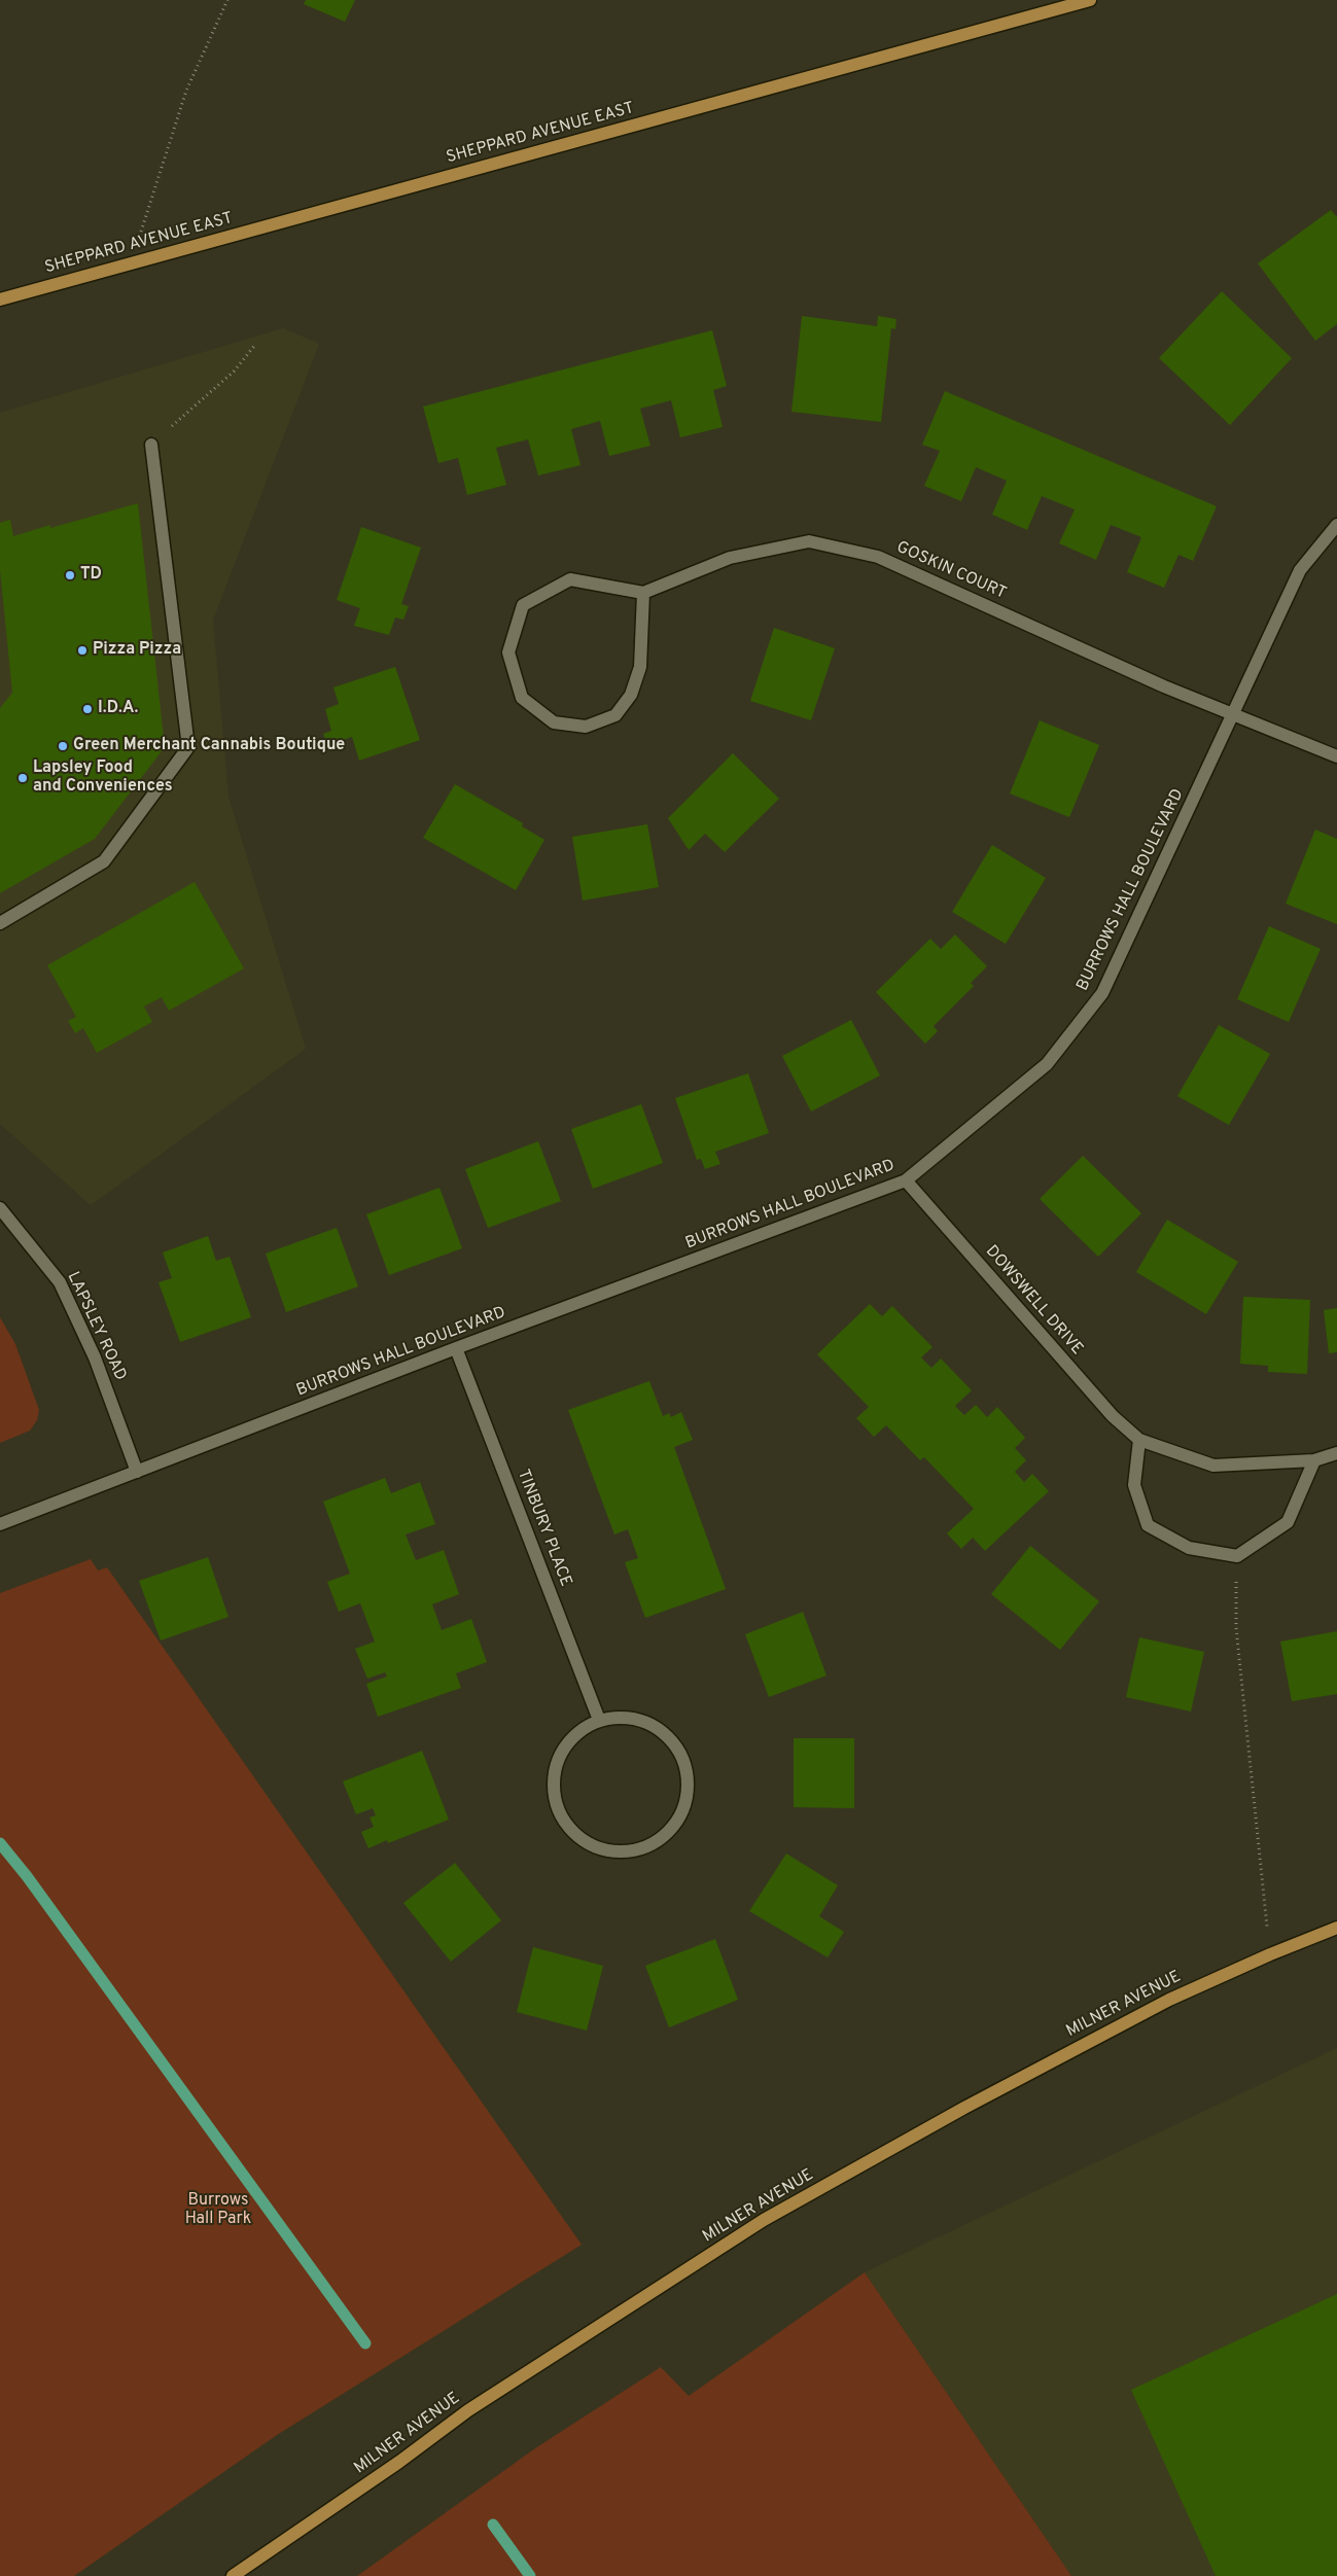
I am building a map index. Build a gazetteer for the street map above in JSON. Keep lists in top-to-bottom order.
{
  "streets": {
    "main road": ["SHEPPARD AVENUE EAST", "MILNER AVENUE"],
    "street": [
      "GOSKIN COURT",
      "BURROWS HALL BOULEVARD",
      "DOWSWELL DRIVE",
      "LAPSLEY ROAD",
      "TINBURY PLACE"
    ]
  },
  "crossings": [
    ["GOSKIN COURT", "BURROWS HALL BOULEVARD"],
    ["BURROWS HALL BOULEVARD", "DOWSWELL DRIVE"],
    ["BURROWS HALL BOULEVARD", "LAPSLEY ROAD"],
    ["BURROWS HALL BOULEVARD", "TINBURY PLACE"]
  ],
  "parks": ["Burrows Hall Park"],
  "places": [
    "TD",
    "Pizza Pizza",
    "I.D.A.",
    "Green Merchant Cannabis Boutique",
    "Lapsley Food and Conveniences"
  ]
}
